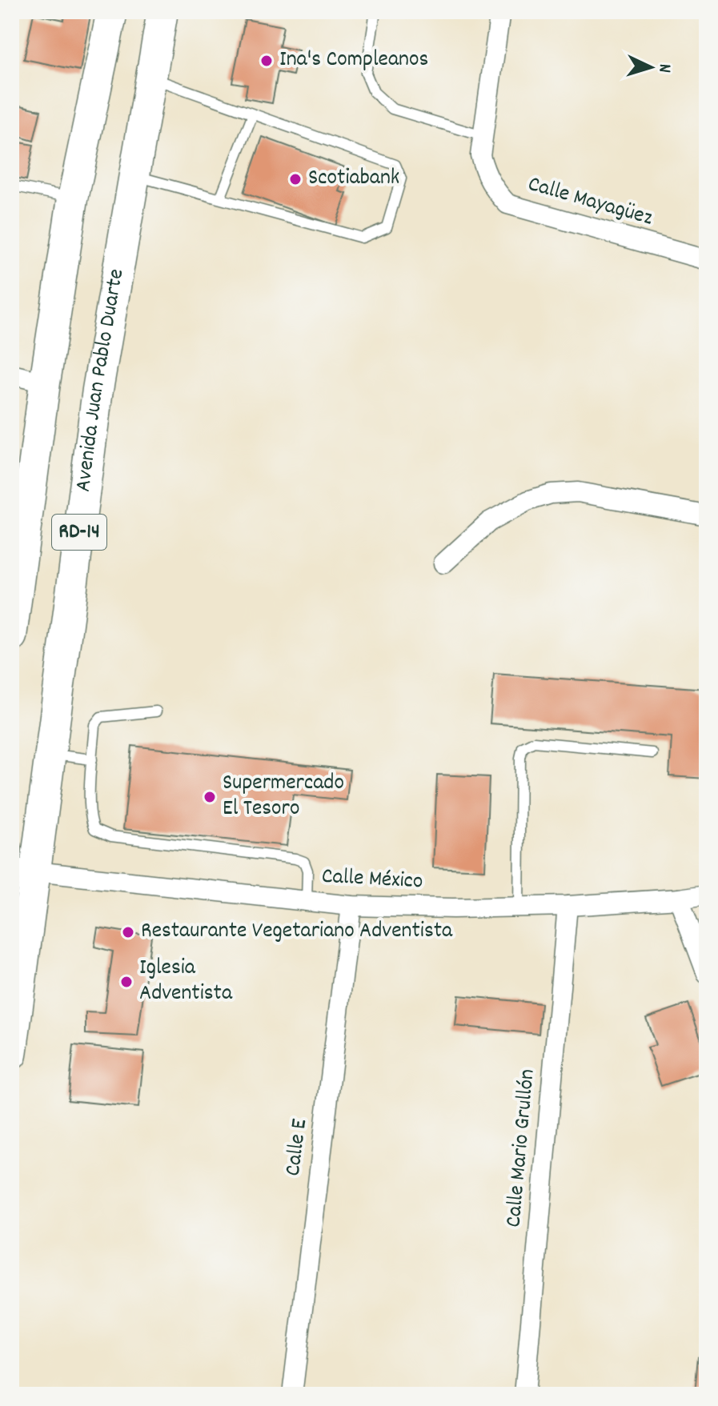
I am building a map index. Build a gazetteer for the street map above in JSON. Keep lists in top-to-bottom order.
{
  "streets": {
    "main road": ["Avenida Juan Pablo Duarte", "RD-14"],
    "street": [
      "Calle Mayagüez",
      "Calle México",
      "Calle E",
      "Calle Mario Grullón"
    ]
  },
  "crossings": [
    ["Avenida Juan Pablo Duarte", "Calle México"],
    ["Calle México", "Calle E"],
    ["Calle México", "Calle Mario Grullón"]
  ],
  "places": [
    "Ina's Compleanos",
    "Scotiabank",
    "Supermercado El Tesoro",
    "Restaurante Vegetariano Adventista",
    "Iglesia Adventista"
  ],
  "north": "right"
}
